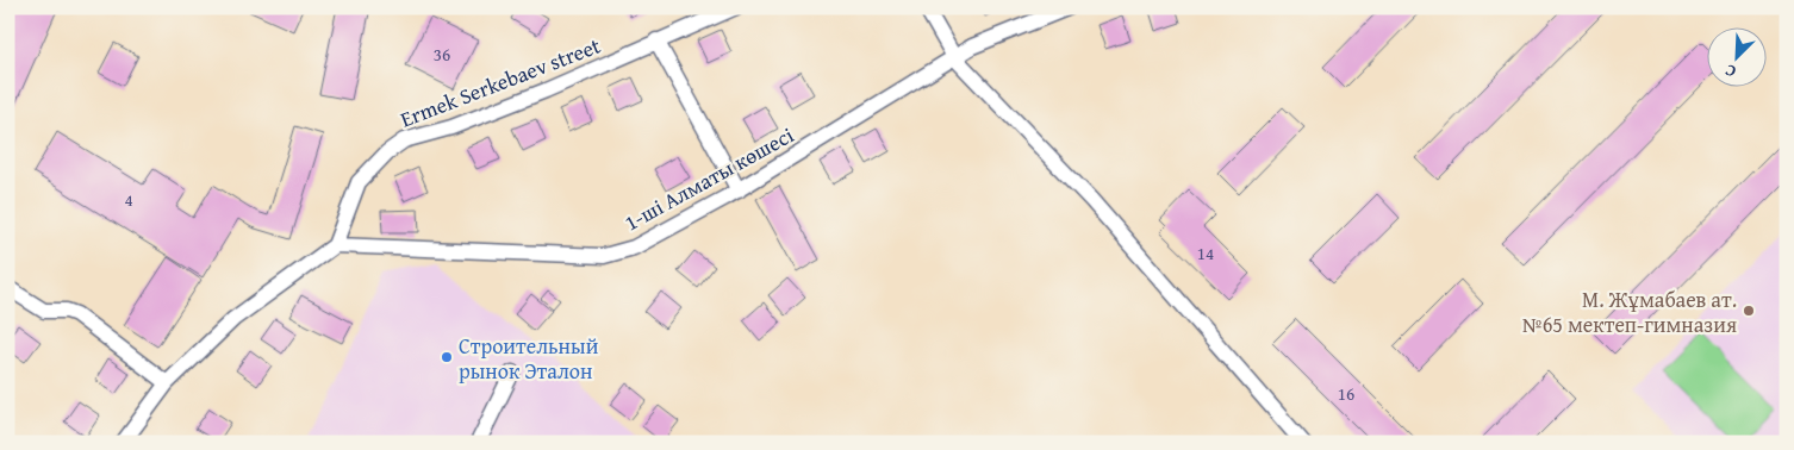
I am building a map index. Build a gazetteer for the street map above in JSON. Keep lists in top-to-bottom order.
{
  "streets": {
    "street": ["Ermek Serkebaev street", "1-ші Алматы көшесі"]
  },
  "crossings": [
    ["Ermek Serkebaev street", "1-ші Алматы көшесі"]
  ],
  "places": ["М. Жұмабаев ат. №65 мектеп-гимназия", "Строительный рынок Эталон"],
  "house_numbers": [
    "36",
    "4",
    "14",
    "16"
  ],
  "north": "bottom left"
}
